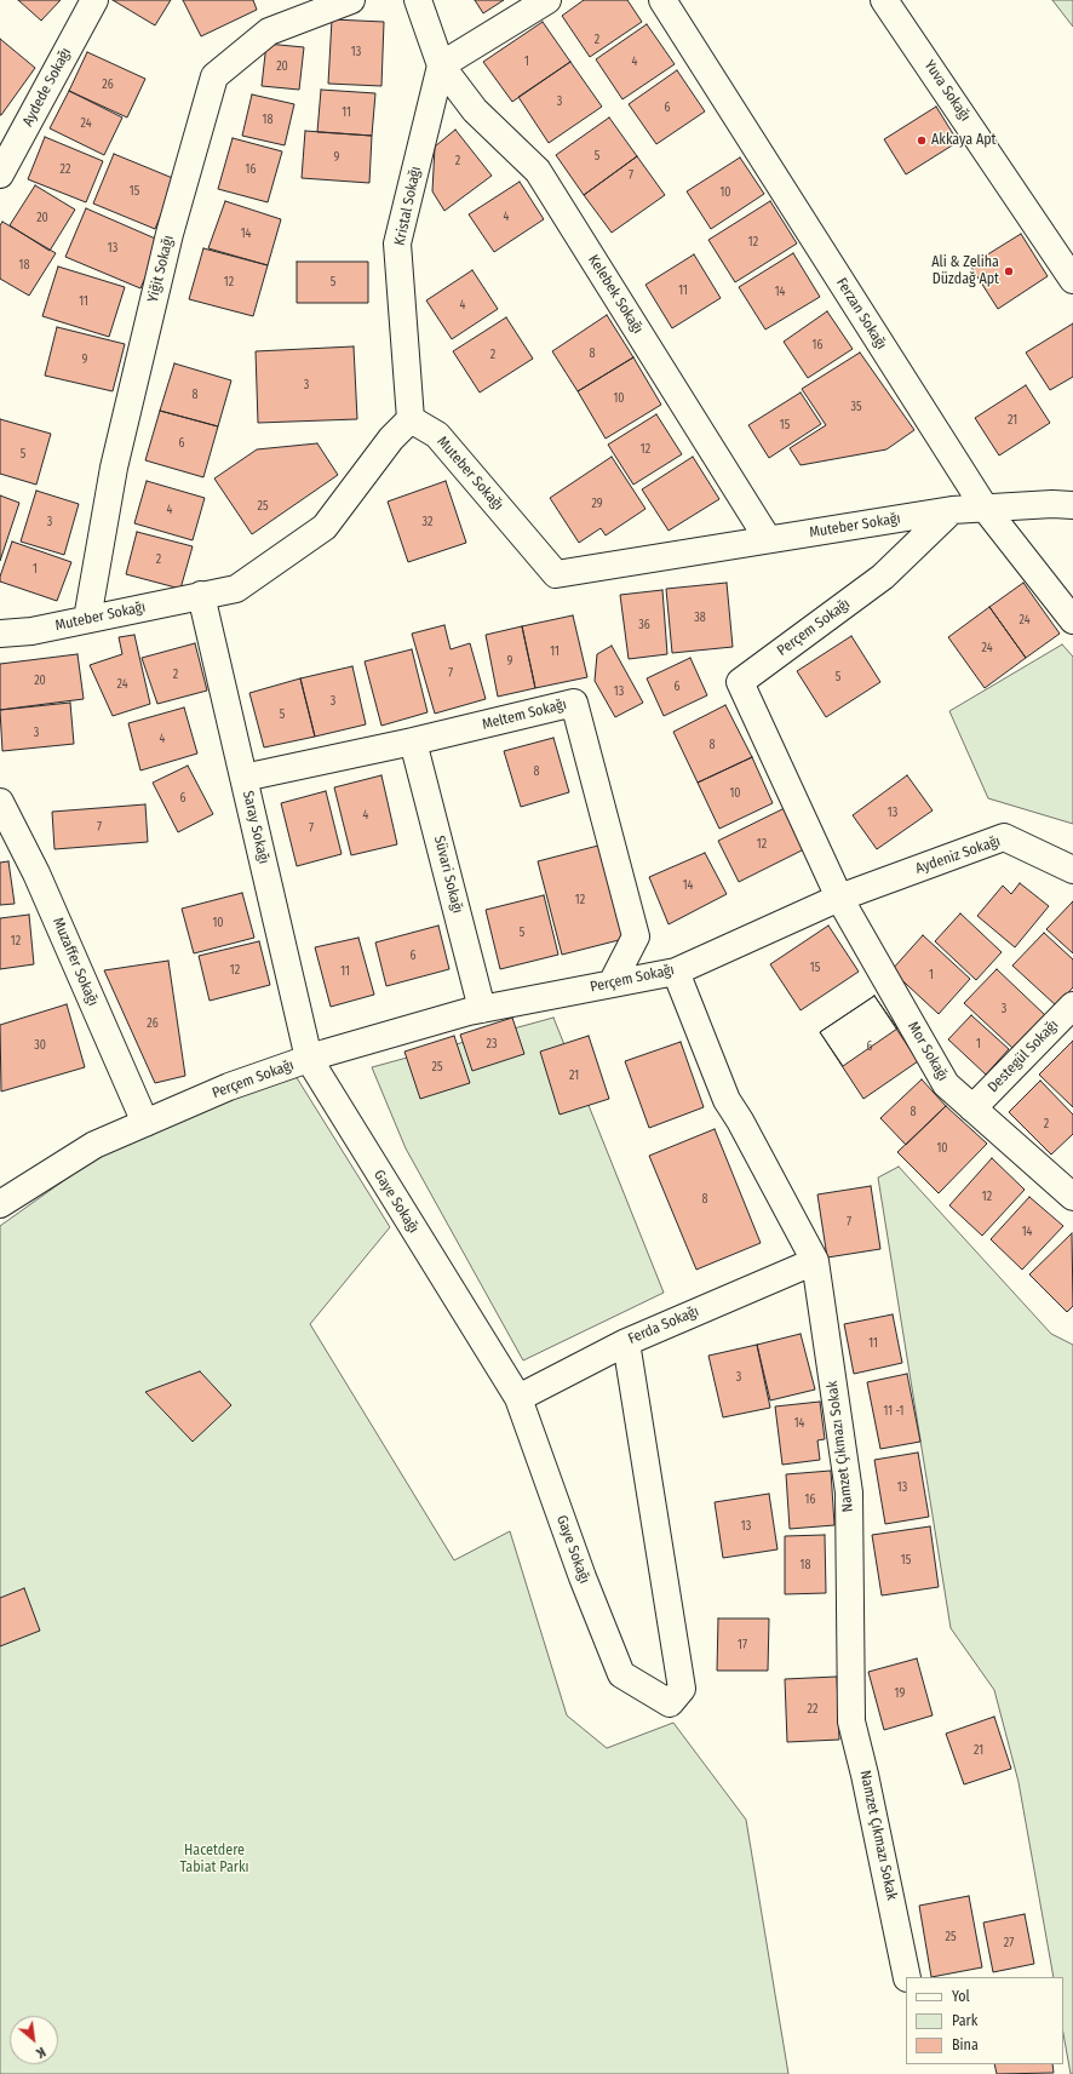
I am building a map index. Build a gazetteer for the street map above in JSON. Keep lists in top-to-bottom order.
{
  "streets": {
    "street": [
      "Aydede Sokağı",
      "Yuva Sokağı",
      "Kristal Sokağı",
      "Yiğit Sokağı",
      "Kelebek Sokağı",
      "Ferzan Sokağı",
      "Muteber Sokağı",
      "Perçem Sokağı",
      "Meltem Sokağı",
      "Saray Sokağı",
      "Aydeniz Sokağı",
      "Süvari Sokağı",
      "Muzaffer Sokağı",
      "Mor Sokağı",
      "Destegül Sokağı",
      "Gaye Sokağı",
      "Ferda Sokağı",
      "Namzet Çıkmazı Sokak"
    ]
  },
  "crossings": [
    ["Kristal Sokağı", "Kelebek Sokağı"],
    ["Kristal Sokağı", "Muteber Sokağı"],
    ["Yiğit Sokağı", "Muteber Sokağı"],
    ["Kelebek Sokağı", "Muteber Sokağı"],
    ["Ferzan Sokağı", "Muteber Sokağı"],
    ["Muteber Sokağı", "Perçem Sokağı"],
    ["Muteber Sokağı", "Saray Sokağı"],
    ["Perçem Sokağı", "Meltem Sokağı"],
    ["Perçem Sokağı", "Saray Sokağı"],
    ["Perçem Sokağı", "Aydeniz Sokağı"],
    ["Perçem Sokağı", "Süvari Sokağı"],
    ["Perçem Sokağı", "Muzaffer Sokağı"],
    ["Perçem Sokağı", "Mor Sokağı"],
    ["Perçem Sokağı", "Gaye Sokağı"],
    ["Perçem Sokağı", "Namzet Çıkmazı Sokak"],
    ["Meltem Sokağı", "Saray Sokağı"],
    ["Meltem Sokağı", "Süvari Sokağı"],
    ["Saray Sokağı", "Gaye Sokağı"],
    ["Aydeniz Sokağı", "Mor Sokağı"],
    ["Mor Sokağı", "Destegül Sokağı"],
    ["Gaye Sokağı", "Ferda Sokağı"],
    ["Ferda Sokağı", "Namzet Çıkmazı Sokak"]
  ],
  "parks": ["Hacetdere Tabiat Parkı"],
  "places": ["Akkaya Apt", "Ali & Zeliha Düzdağ Apt"],
  "house_numbers": [
    "2",
    "13",
    "1",
    "4",
    "20",
    "26",
    "3",
    "6",
    "11",
    "18",
    "24",
    "5",
    "9",
    "2",
    "22",
    "16",
    "7",
    "15",
    "10",
    "4",
    "20",
    "14",
    "12",
    "13",
    "18",
    "12",
    "5",
    "11",
    "14",
    "11",
    "4",
    "16",
    "8",
    "2",
    "9",
    "3",
    "8",
    "10",
    "35",
    "21",
    "15",
    "6",
    "12",
    "5",
    "29",
    "25",
    "4",
    "3",
    "32",
    "2",
    "1",
    "38",
    "24",
    "36",
    "24",
    "11",
    "9",
    "7",
    "2",
    "5",
    "20",
    "24",
    "6",
    "13",
    "3",
    "5",
    "3",
    "4",
    "8",
    "8",
    "10",
    "6",
    "13",
    "4",
    "7",
    "7",
    "12",
    "14",
    "12",
    "10",
    "5",
    "12",
    "6",
    "15",
    "12",
    "11",
    "1",
    "3",
    "26",
    "23",
    "1",
    "30",
    "6",
    "25",
    "21",
    "8",
    "2",
    "10",
    "12",
    "8",
    "7",
    "14",
    "11",
    "3",
    "11 -1",
    "14",
    "13",
    "16",
    "13",
    "15",
    "18",
    "17",
    "19",
    "22",
    "21",
    "25",
    "27"
  ],
  "legend": ["Yol", "Park", "Bina"],
  "north": "bottom right"
}
